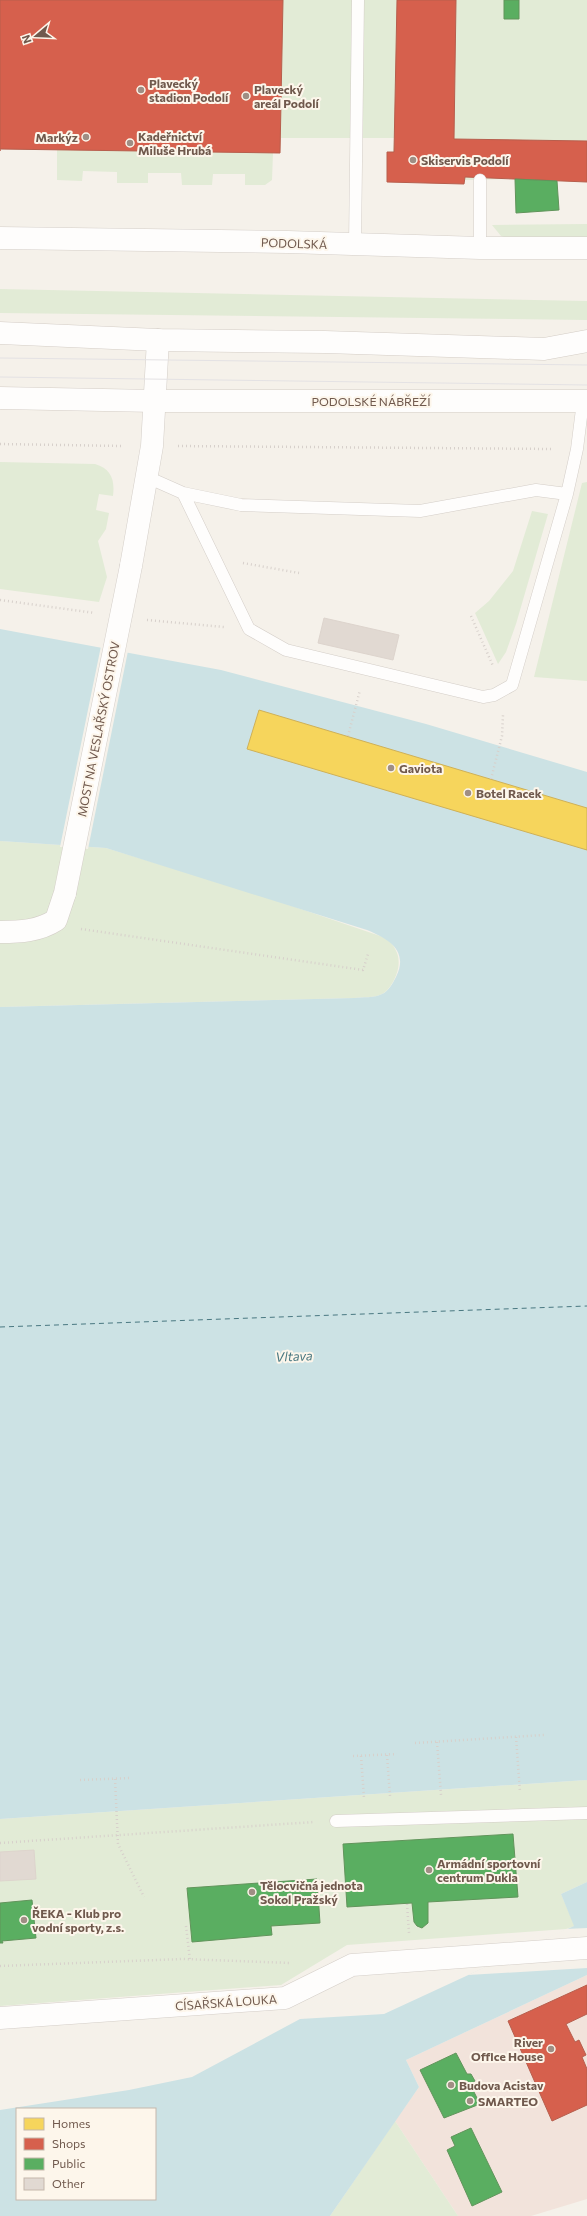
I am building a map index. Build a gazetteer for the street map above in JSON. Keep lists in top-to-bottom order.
{
  "streets": {
    "street": [
      "PODOLSKÁ",
      "PODOLSKÉ NÁBŘEŽÍ",
      "MOST NA VESLAŘSKÝ OSTROV",
      "CÍSAŘSKÁ LOUKA"
    ]
  },
  "crossings": [
    ["PODOLSKÉ NÁBŘEŽÍ", "MOST NA VESLAŘSKÝ OSTROV"]
  ],
  "water": ["Vltava"],
  "places": [
    "Plavecký stadion Podolí",
    "Plavecký areál Podolí",
    "Markýz",
    "Kadeřnictví Miluše Hrubá",
    "Skiservis Podolí",
    "Gaviota",
    "Botel Racek",
    "Armádní sportovní centrum Dukla",
    "Tělocvičná jednota Sokol Pražský",
    "ŘEKA - Klub pro vodní sporty, z.s.",
    "River Office House",
    "Budova Acistav",
    "SMARTEO"
  ],
  "legend": [
    "Homes",
    "Shops",
    "Public",
    "Other"
  ],
  "north": "left"
}
